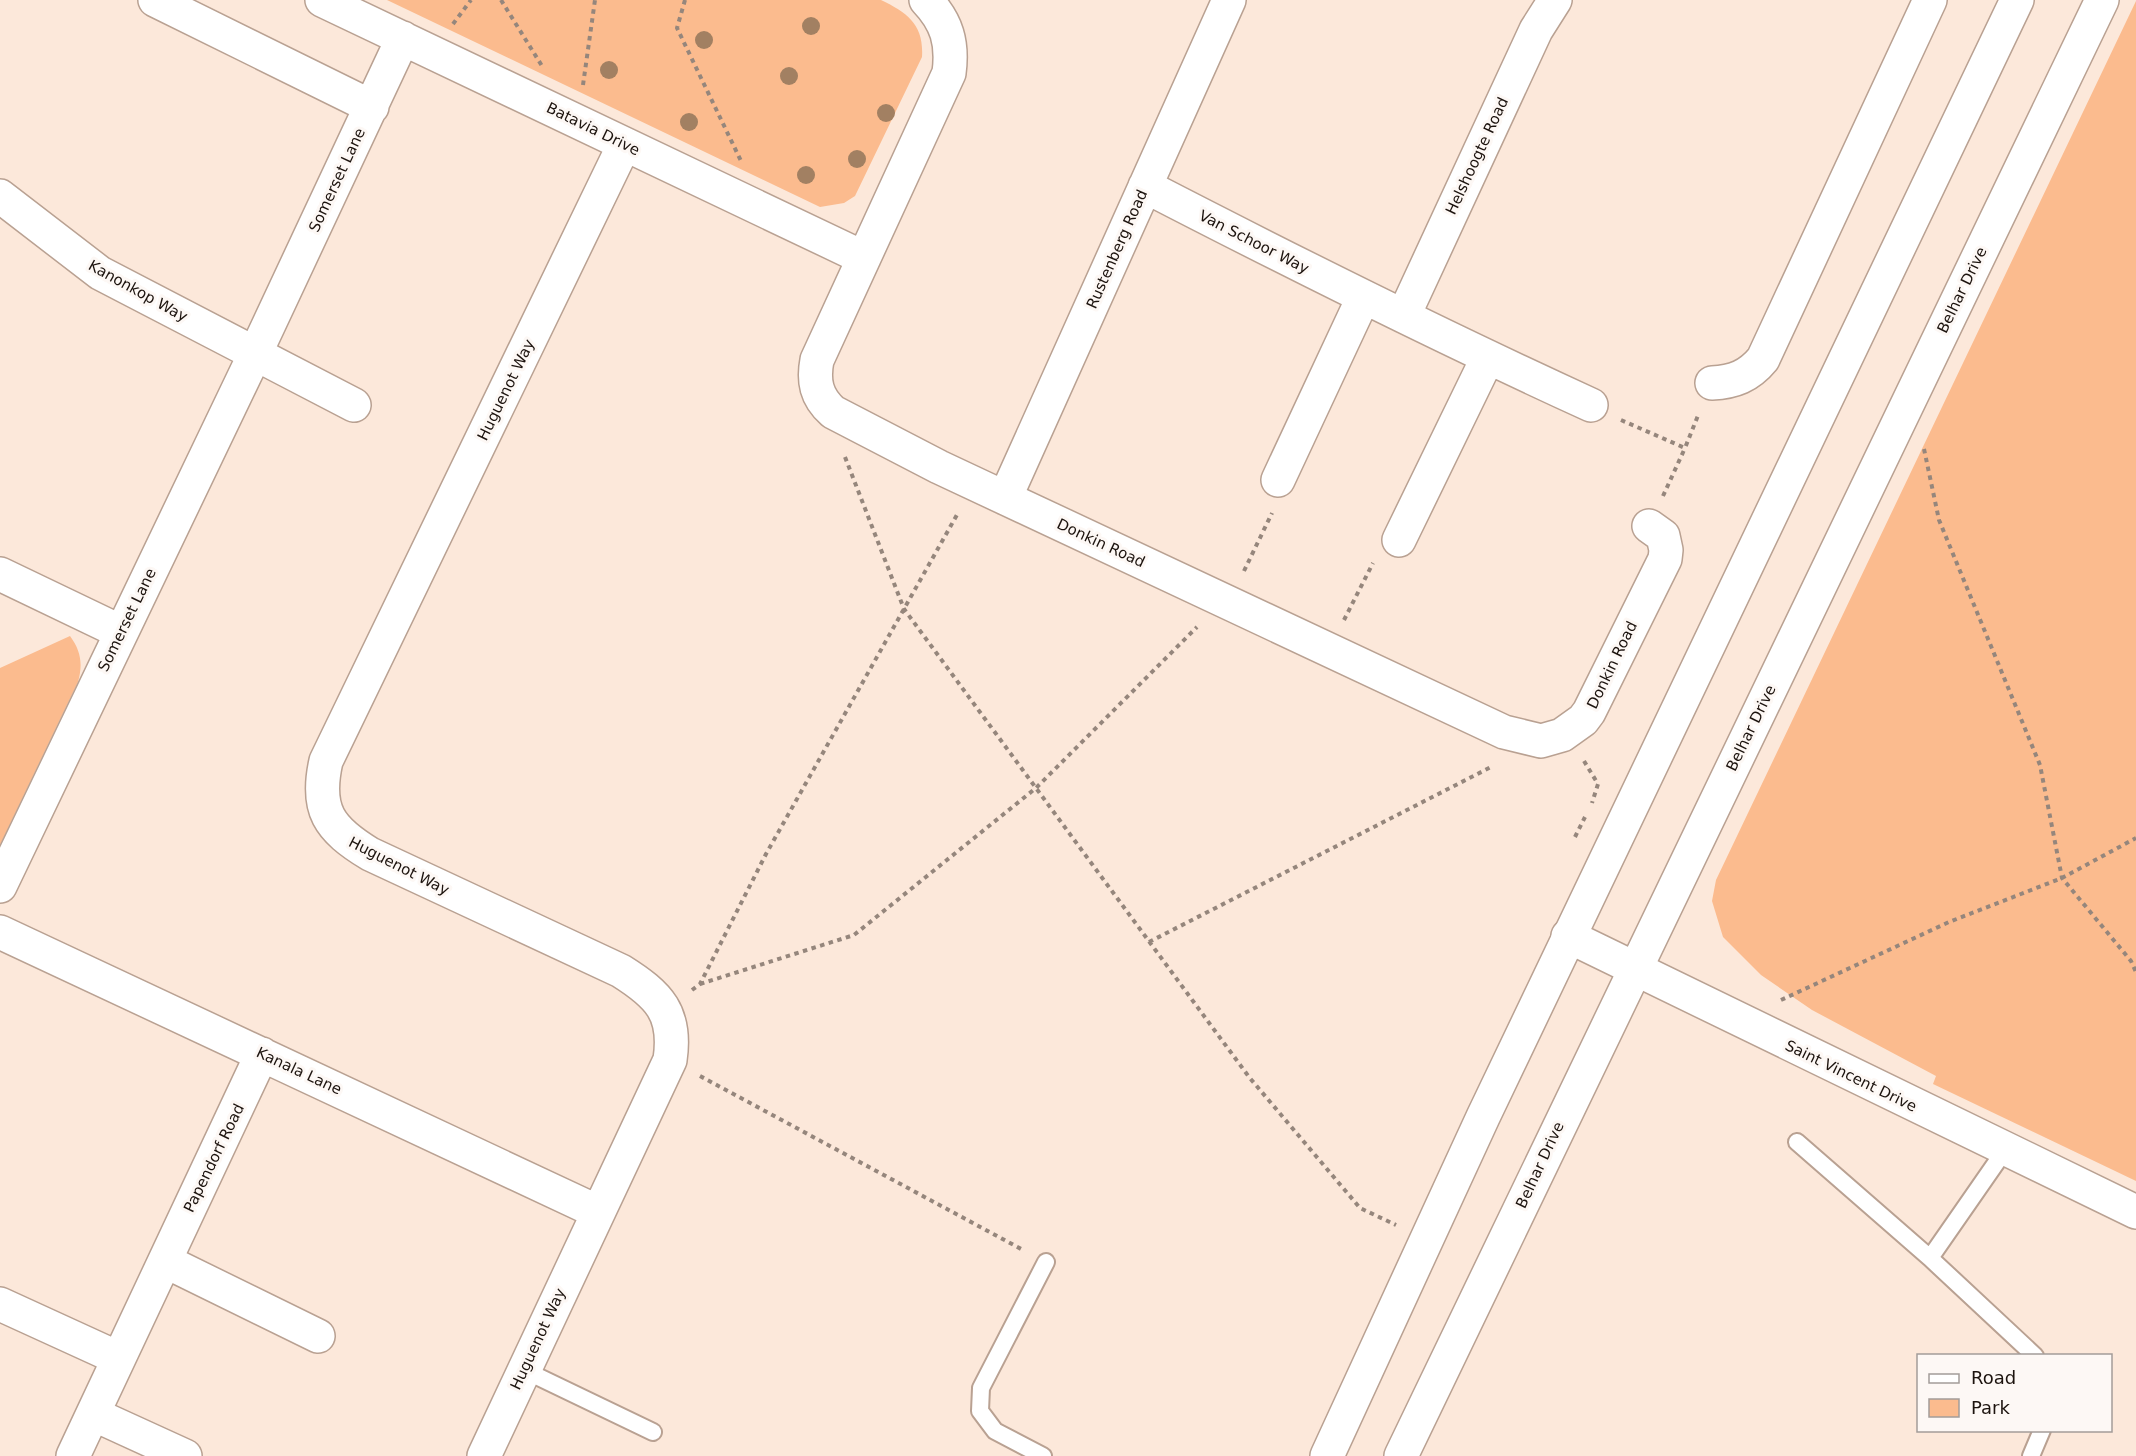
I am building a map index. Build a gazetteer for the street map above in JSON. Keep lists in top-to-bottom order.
{
  "streets": {
    "street": [
      "Batavia Drive",
      "Helshoogte Road",
      "Somerset Lane",
      "Van Schoor Way",
      "Rustenberg Road",
      "Belhar Drive",
      "Kanonkop Way",
      "Huguenot Way",
      "Donkin Road",
      "Kanala Lane",
      "Saint Vincent Drive",
      "Papendorf Road"
    ]
  },
  "crossings": [
    ["Batavia Drive", "Somerset Lane"],
    ["Batavia Drive", "Huguenot Way"],
    ["Helshoogte Road", "Van Schoor Way"],
    ["Somerset Lane", "Kanonkop Way"],
    ["Van Schoor Way", "Rustenberg Road"],
    ["Rustenberg Road", "Donkin Road"],
    ["Belhar Drive", "Saint Vincent Drive"],
    ["Huguenot Way", "Kanala Lane"],
    ["Kanala Lane", "Papendorf Road"]
  ],
  "legend": ["Road", "Park"]
}
